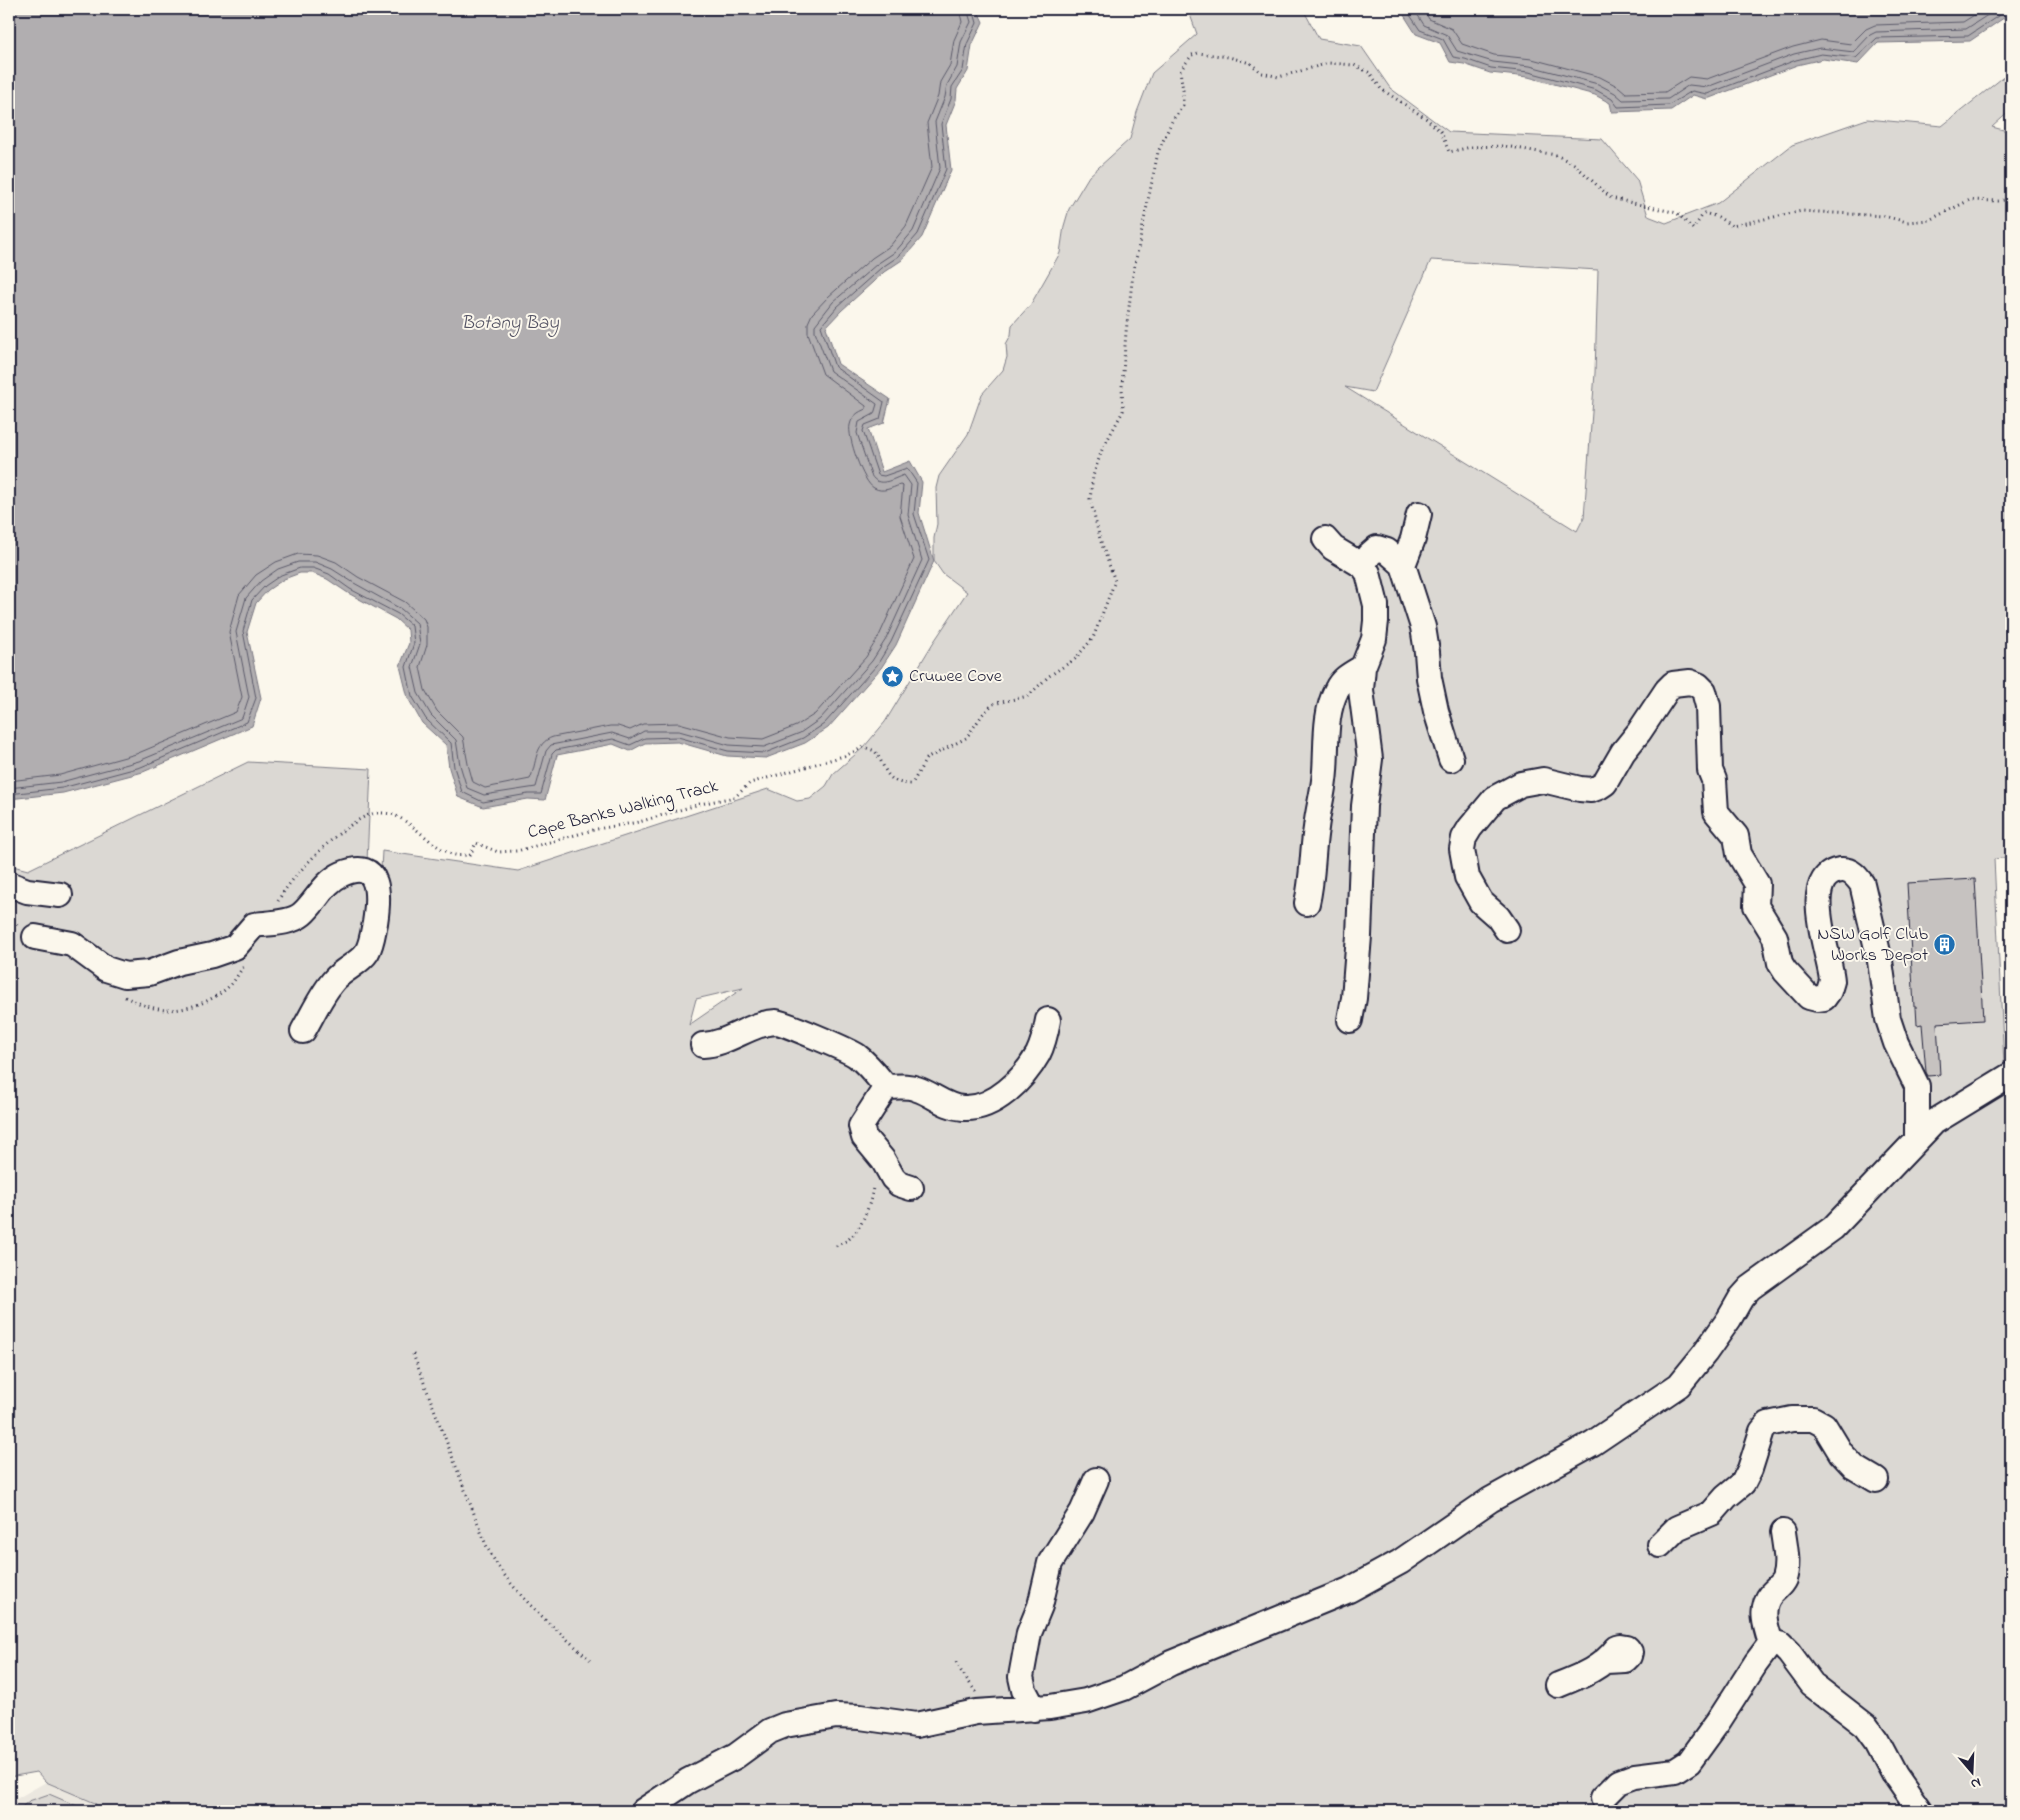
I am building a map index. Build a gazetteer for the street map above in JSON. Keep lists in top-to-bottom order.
{
  "streets": {
    "path": ["Cape Banks Walking Track"]
  },
  "water": ["Botany Bay"],
  "places": {
    "place": ["Cruwee Cove"],
    "building": ["NSW Golf Club Works Depot"]
  },
  "north": "bottom"
}
